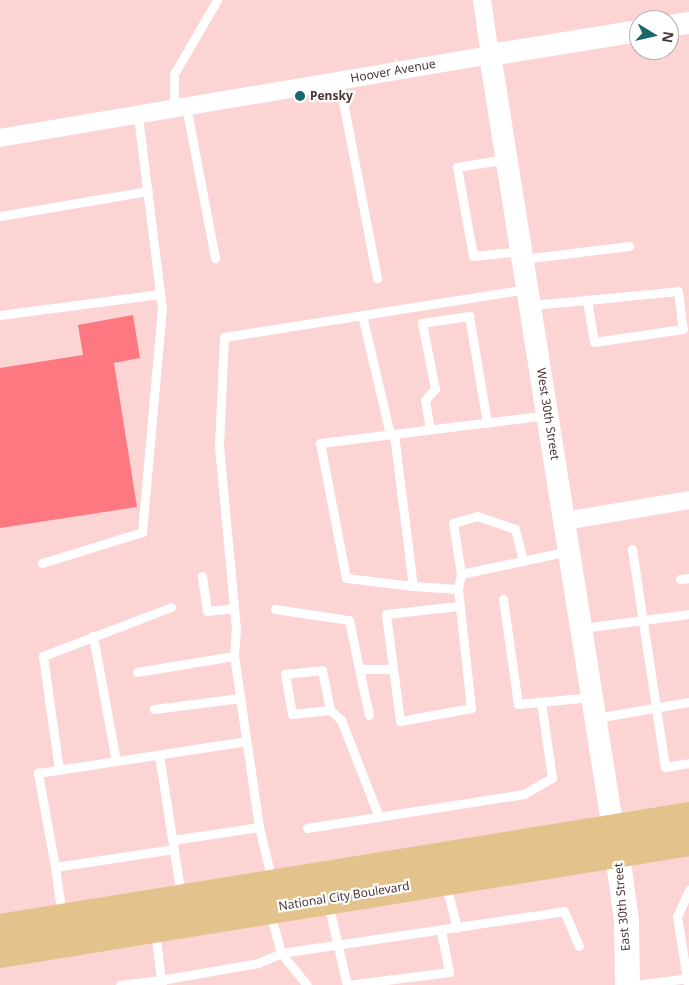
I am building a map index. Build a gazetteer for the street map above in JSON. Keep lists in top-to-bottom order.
{
  "streets": {
    "main road": ["National City Boulevard", "East 30th Street"],
    "street": ["Hoover Avenue", "West 30th Street"]
  },
  "crossings": [
    ["Hoover Avenue", "West 30th Street"],
    ["West 30th Street", "National City Boulevard"],
    ["West 30th Street", "East 30th Street"],
    ["National City Boulevard", "East 30th Street"]
  ],
  "places": ["Pensky"],
  "north": "right"
}
